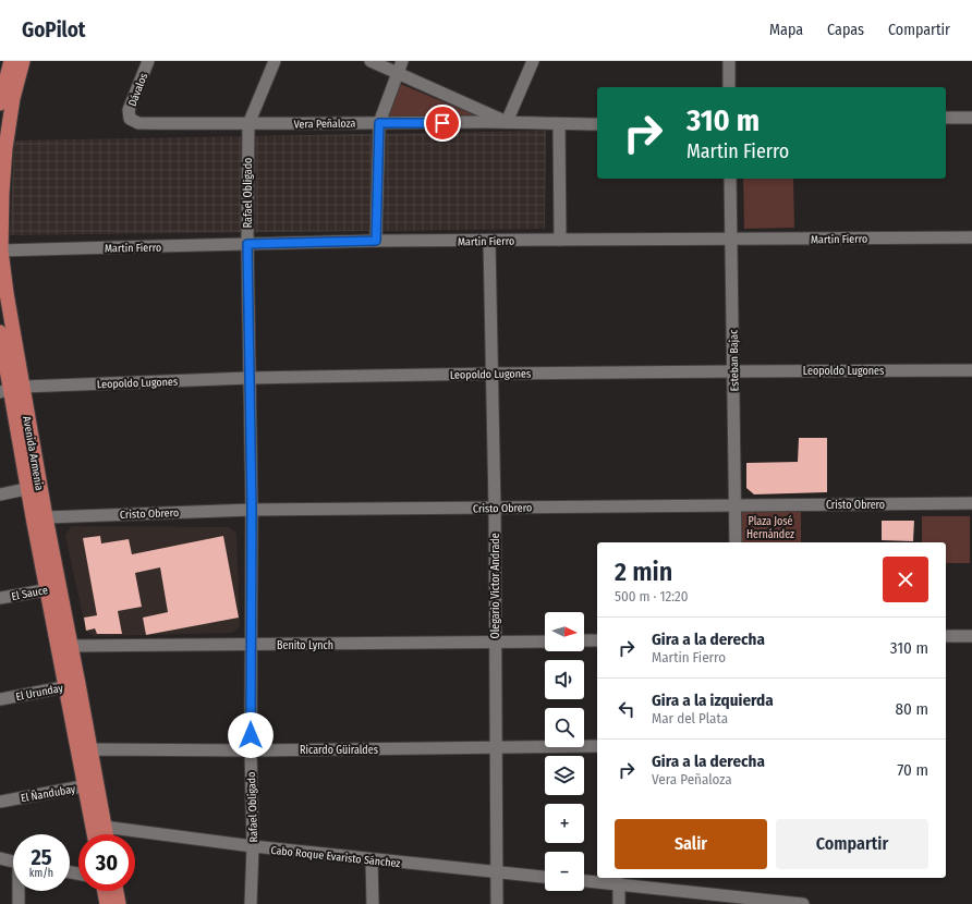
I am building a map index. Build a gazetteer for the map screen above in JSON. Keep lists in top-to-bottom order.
{
  "streets": {
    "main road": ["Avenida Armenia"],
    "street": [
      "Dávalos",
      "Vera Peñaloza",
      "Rafael Obligado",
      "Martin Fierro",
      "Esteban Bajac",
      "Leopoldo Lugones",
      "Cristo Obrero",
      "Olegario Victor Andrade",
      "El Sauce",
      "Benito Lynch",
      "El Urunday",
      "Ricardo Güiraldes",
      "El Ñandubay",
      "Cabo Roque Evaristo Sánchez"
    ]
  },
  "crossings": [
    ["Dávalos", "Vera Peñaloza"],
    ["Vera Peñaloza", "Rafael Obligado"],
    ["Rafael Obligado", "Martin Fierro"],
    ["Rafael Obligado", "Leopoldo Lugones"],
    ["Rafael Obligado", "Cristo Obrero"],
    ["Rafael Obligado", "Benito Lynch"],
    ["Rafael Obligado", "Ricardo Güiraldes"],
    ["Rafael Obligado", "Cabo Roque Evaristo Sánchez"],
    ["Martin Fierro", "Esteban Bajac"],
    ["Martin Fierro", "Avenida Armenia"],
    ["Martin Fierro", "Olegario Victor Andrade"],
    ["Esteban Bajac", "Leopoldo Lugones"],
    ["Esteban Bajac", "Cristo Obrero"],
    ["Leopoldo Lugones", "Avenida Armenia"],
    ["Leopoldo Lugones", "Olegario Victor Andrade"],
    ["Avenida Armenia", "Cristo Obrero"],
    ["Avenida Armenia", "El Sauce"],
    ["Avenida Armenia", "Benito Lynch"],
    ["Avenida Armenia", "El Urunday"],
    ["Avenida Armenia", "Ricardo Güiraldes"],
    ["Avenida Armenia", "El Ñandubay"],
    ["Avenida Armenia", "Cabo Roque Evaristo Sánchez"],
    ["Cristo Obrero", "Olegario Victor Andrade"],
    ["Olegario Victor Andrade", "Benito Lynch"],
    ["Olegario Victor Andrade", "Ricardo Güiraldes"],
    ["Olegario Victor Andrade", "Cabo Roque Evaristo Sánchez"]
  ],
  "parks": ["Plaza José Hernández"],
  "north": "right",
  "page": {
    "header": "GoPilot",
    "nav": ["Mapa", "Capas", "Compartir"],
    "turn": ["310 m", "Martin Fierro"],
    "heading": ["2 min", "500 m · 12:20"],
    "map_buttons": ["+", "−"],
    "list": [
      {
        "name": "Gira a la derecha",
        "note": "Martin Fierro",
        "value": "310 m"
      },
      {
        "name": "Gira a la izquierda",
        "note": "Mar del Plata",
        "value": "80 m"
      },
      {
        "name": "Gira a la derecha",
        "note": "Vera Peñaloza",
        "value": "70 m"
      }
    ],
    "buttons": ["Salir", "Compartir"],
    "speed": "25 km/h",
    "limit": "30"
  }
}
